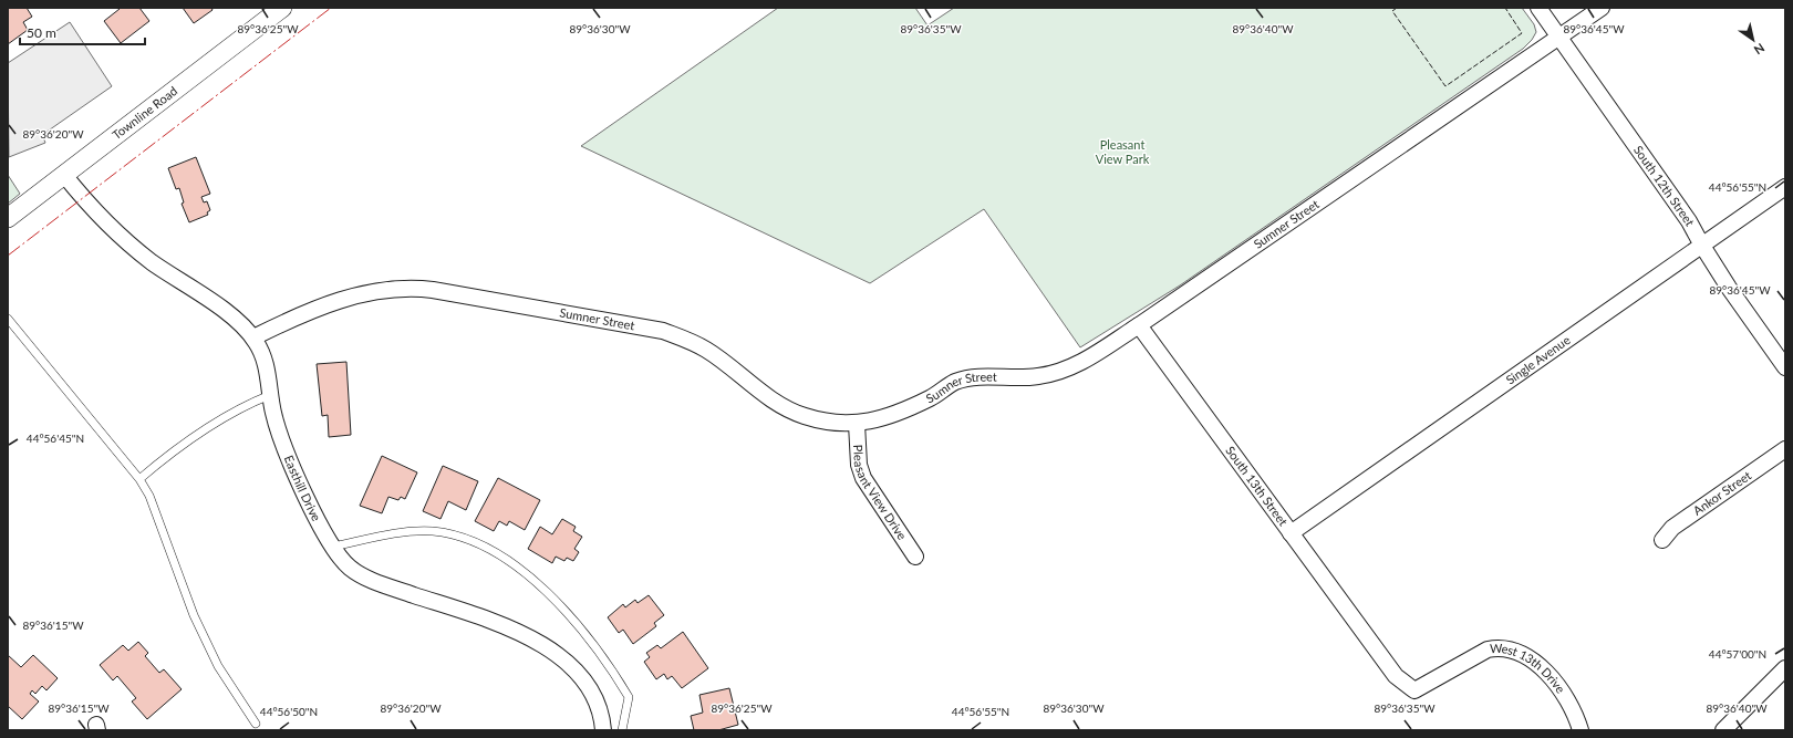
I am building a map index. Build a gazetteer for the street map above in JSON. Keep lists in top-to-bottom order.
{
  "streets": {
    "street": [
      "Townline Road",
      "South 12th Street",
      "Sumner Street",
      "Single Avenue",
      "South 13th Street",
      "Easthill Drive",
      "Pleasant View Drive",
      "Ankor Street",
      "West 13th Drive"
    ]
  },
  "crossings": [
    ["Townline Road", "Easthill Drive"],
    ["South 12th Street", "Sumner Street"],
    ["South 12th Street", "Single Avenue"],
    ["Sumner Street", "South 13th Street"],
    ["Sumner Street", "Easthill Drive"],
    ["Sumner Street", "Pleasant View Drive"],
    ["Single Avenue", "South 13th Street"],
    ["South 13th Street", "West 13th Drive"]
  ],
  "parks": ["Pleasant View Park"],
  "scale_bar": "50 m",
  "north": "bottom right",
  "coordinates": [
    "89°36'45\"W",
    "89°36'25\"W",
    "89°36'30\"W",
    "89°36'35\"W",
    "89°36'40\"W",
    "89°36'20\"W",
    "44°56'55\"N",
    "44°56'45\"N",
    "89°36'15\"W",
    "44°57'00\"N",
    "44°56'50\"N"
  ]
}
